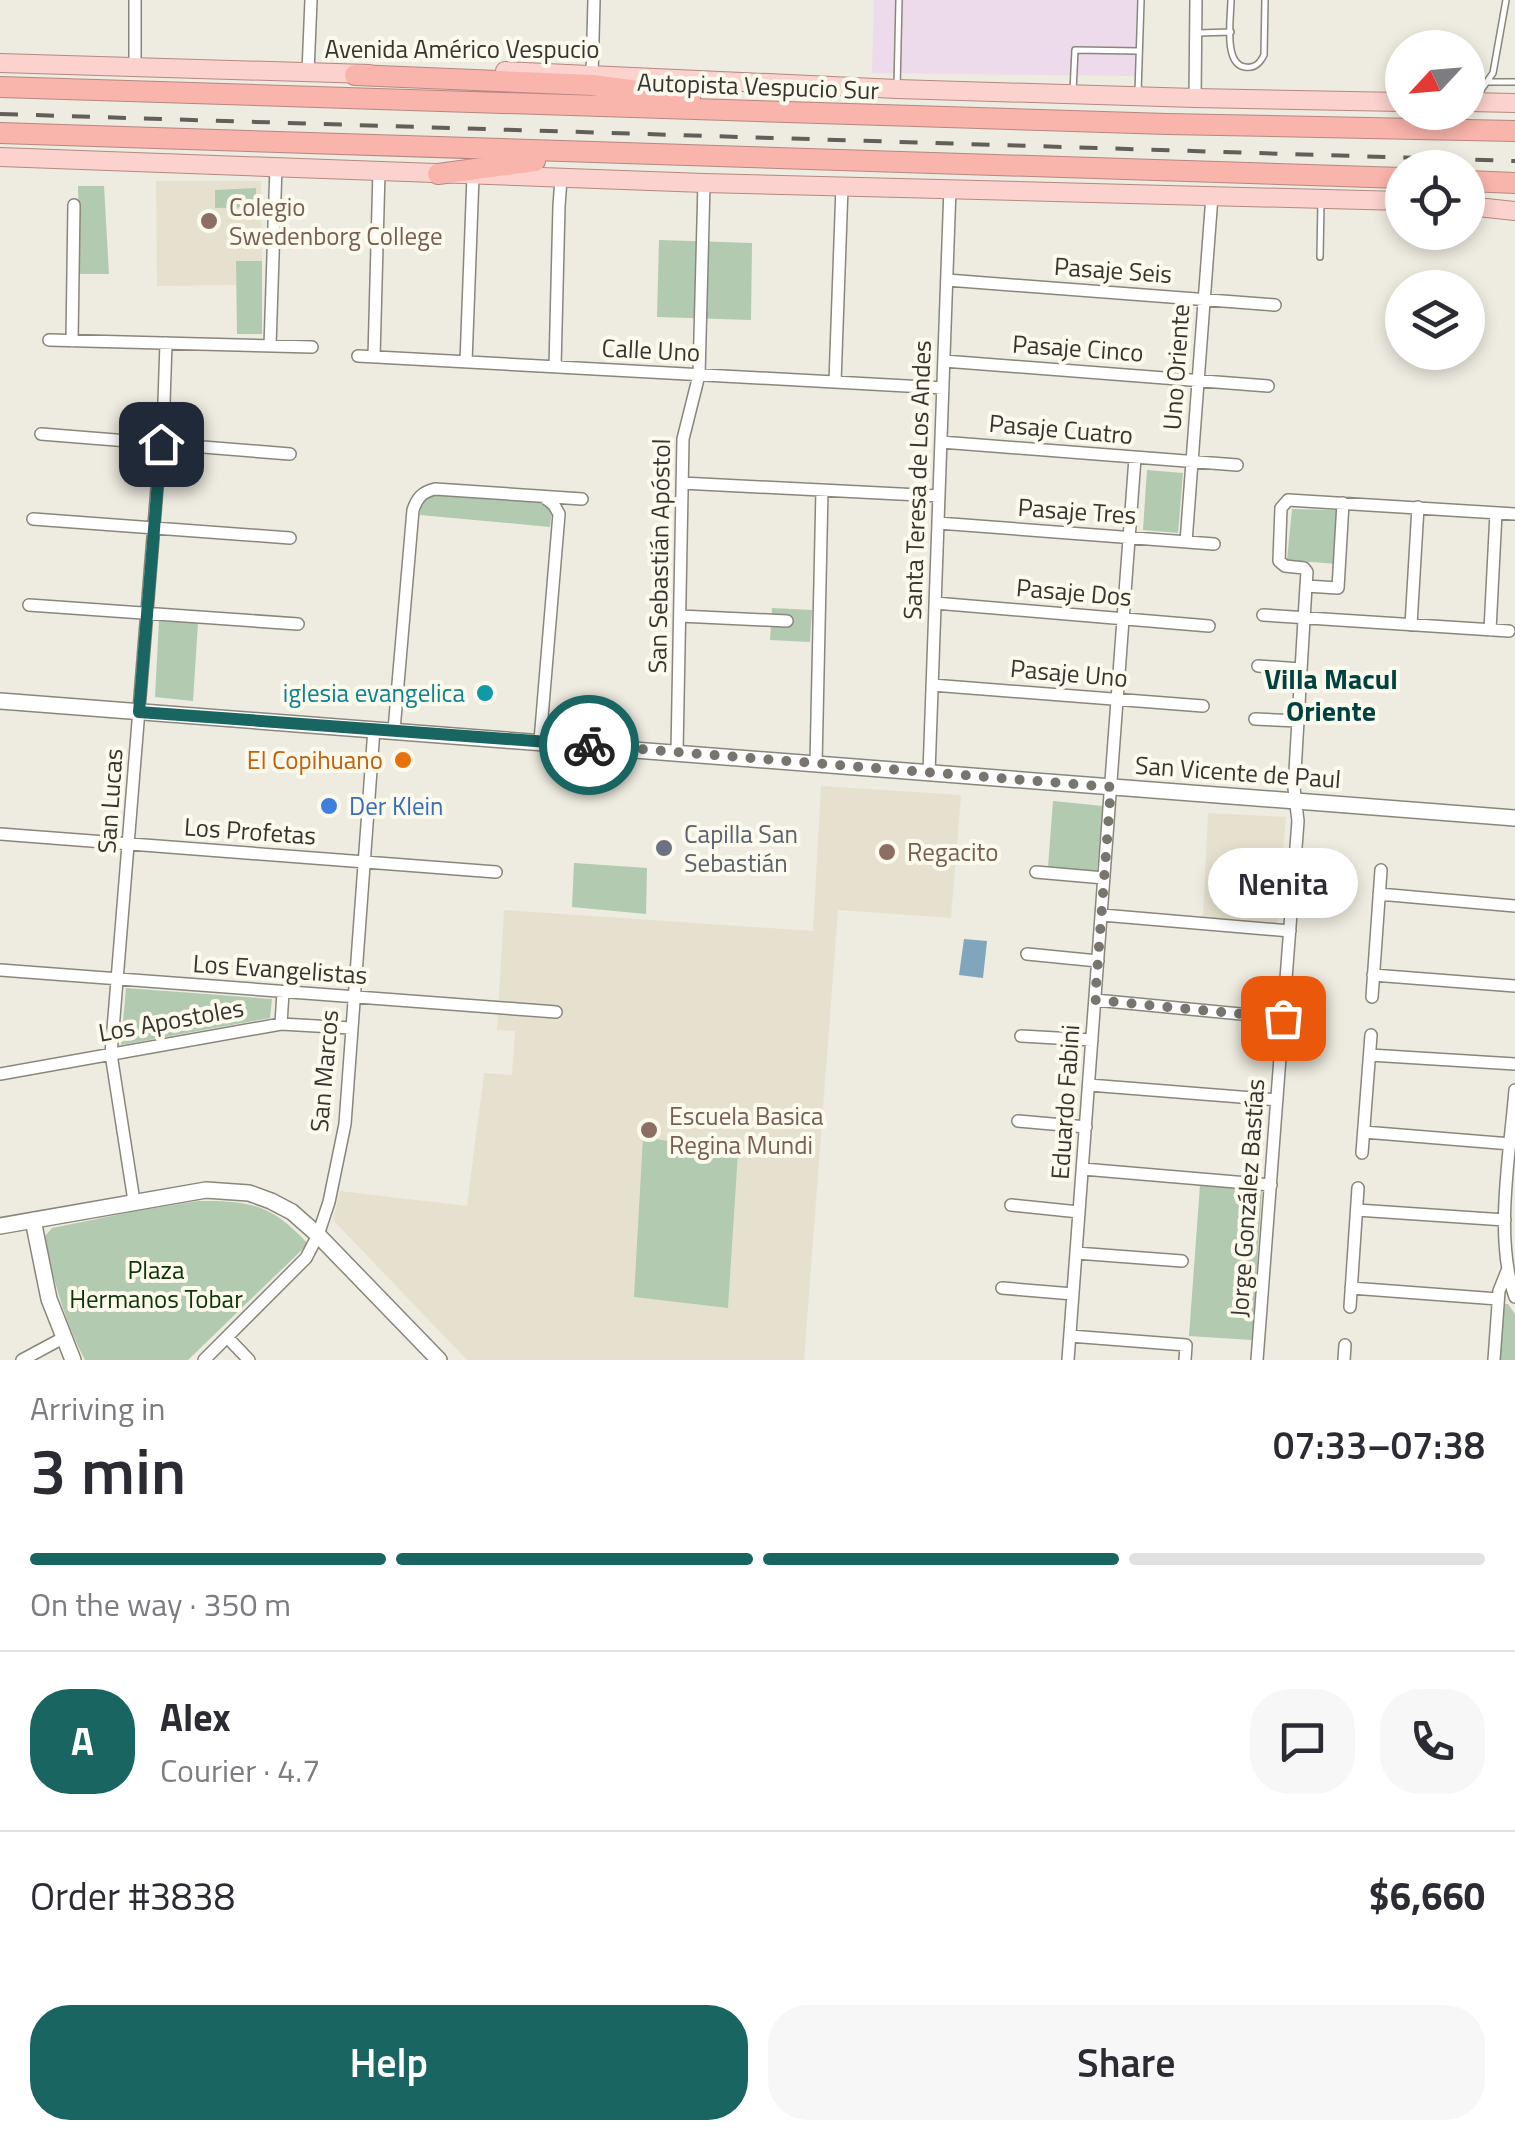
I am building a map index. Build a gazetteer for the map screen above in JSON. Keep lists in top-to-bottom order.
{
  "streets": {
    "highway": ["Autopista Vespucio Sur"],
    "main road": ["Avenida Américo Vespucio"],
    "street": [
      "Pasaje Seis",
      "Pasaje Cinco",
      "Calle Uno",
      "Uno Oriente",
      "Pasaje Cuatro",
      "Santa Teresa de Los Andes",
      "Pasaje Tres",
      "San Sebastián Apóstol",
      "Pasaje Dos",
      "Pasaje Uno",
      "San Vicente de Paul",
      "San Lucas",
      "Los Profetas",
      "Los Evangelistas",
      "Los Apostoles",
      "San Marcos",
      "Eduardo Fabini",
      "Jorge González Bastías"
    ]
  },
  "crossings": [
    ["Pasaje Seis", "Uno Oriente"],
    ["Pasaje Seis", "Santa Teresa de Los Andes"],
    ["Pasaje Cinco", "Uno Oriente"],
    ["Pasaje Cinco", "Santa Teresa de Los Andes"],
    ["Calle Uno", "Santa Teresa de Los Andes"],
    ["Calle Uno", "San Sebastián Apóstol"],
    ["Uno Oriente", "Pasaje Cuatro"],
    ["Uno Oriente", "Pasaje Tres"],
    ["Uno Oriente", "Pasaje Dos"],
    ["Uno Oriente", "Pasaje Uno"],
    ["Uno Oriente", "San Vicente de Paul"],
    ["Uno Oriente", "Eduardo Fabini"],
    ["Pasaje Cuatro", "Santa Teresa de Los Andes"],
    ["Santa Teresa de Los Andes", "Pasaje Tres"],
    ["Santa Teresa de Los Andes", "Pasaje Dos"],
    ["Santa Teresa de Los Andes", "Pasaje Uno"],
    ["Santa Teresa de Los Andes", "San Vicente de Paul"],
    ["San Sebastián Apóstol", "San Vicente de Paul"],
    ["San Vicente de Paul", "San Lucas"],
    ["San Vicente de Paul", "San Marcos"],
    ["San Vicente de Paul", "Eduardo Fabini"],
    ["San Vicente de Paul", "Jorge González Bastías"],
    ["San Lucas", "Los Profetas"],
    ["San Lucas", "Los Evangelistas"],
    ["San Lucas", "Los Apostoles"],
    ["Los Profetas", "San Marcos"],
    ["Los Evangelistas", "San Marcos"],
    ["Los Apostoles", "San Marcos"]
  ],
  "districts": ["Villa Macul Oriente"],
  "parks": ["Plaza Hermanos Tobar"],
  "places": [
    "Colegio Swedenborg College",
    "iglesia evangelica",
    "El Copihuano",
    "Der Klein",
    "Capilla San Sebastián",
    "Regacito",
    "Nenita",
    "Escuela Basica Regina Mundi"
  ],
  "north": "bottom left",
  "page": {
    "bubble": "Nenita",
    "heading": ["3 min", "Arriving in", "07:33–07:38"],
    "panel": [
      "Alex",
      "Courier · 4.7",
      "Order #3838",
      "$6,660"
    ],
    "bar": "On the way · 350 m",
    "round": "A",
    "buttons": ["Help", "Share"]
  }
}
